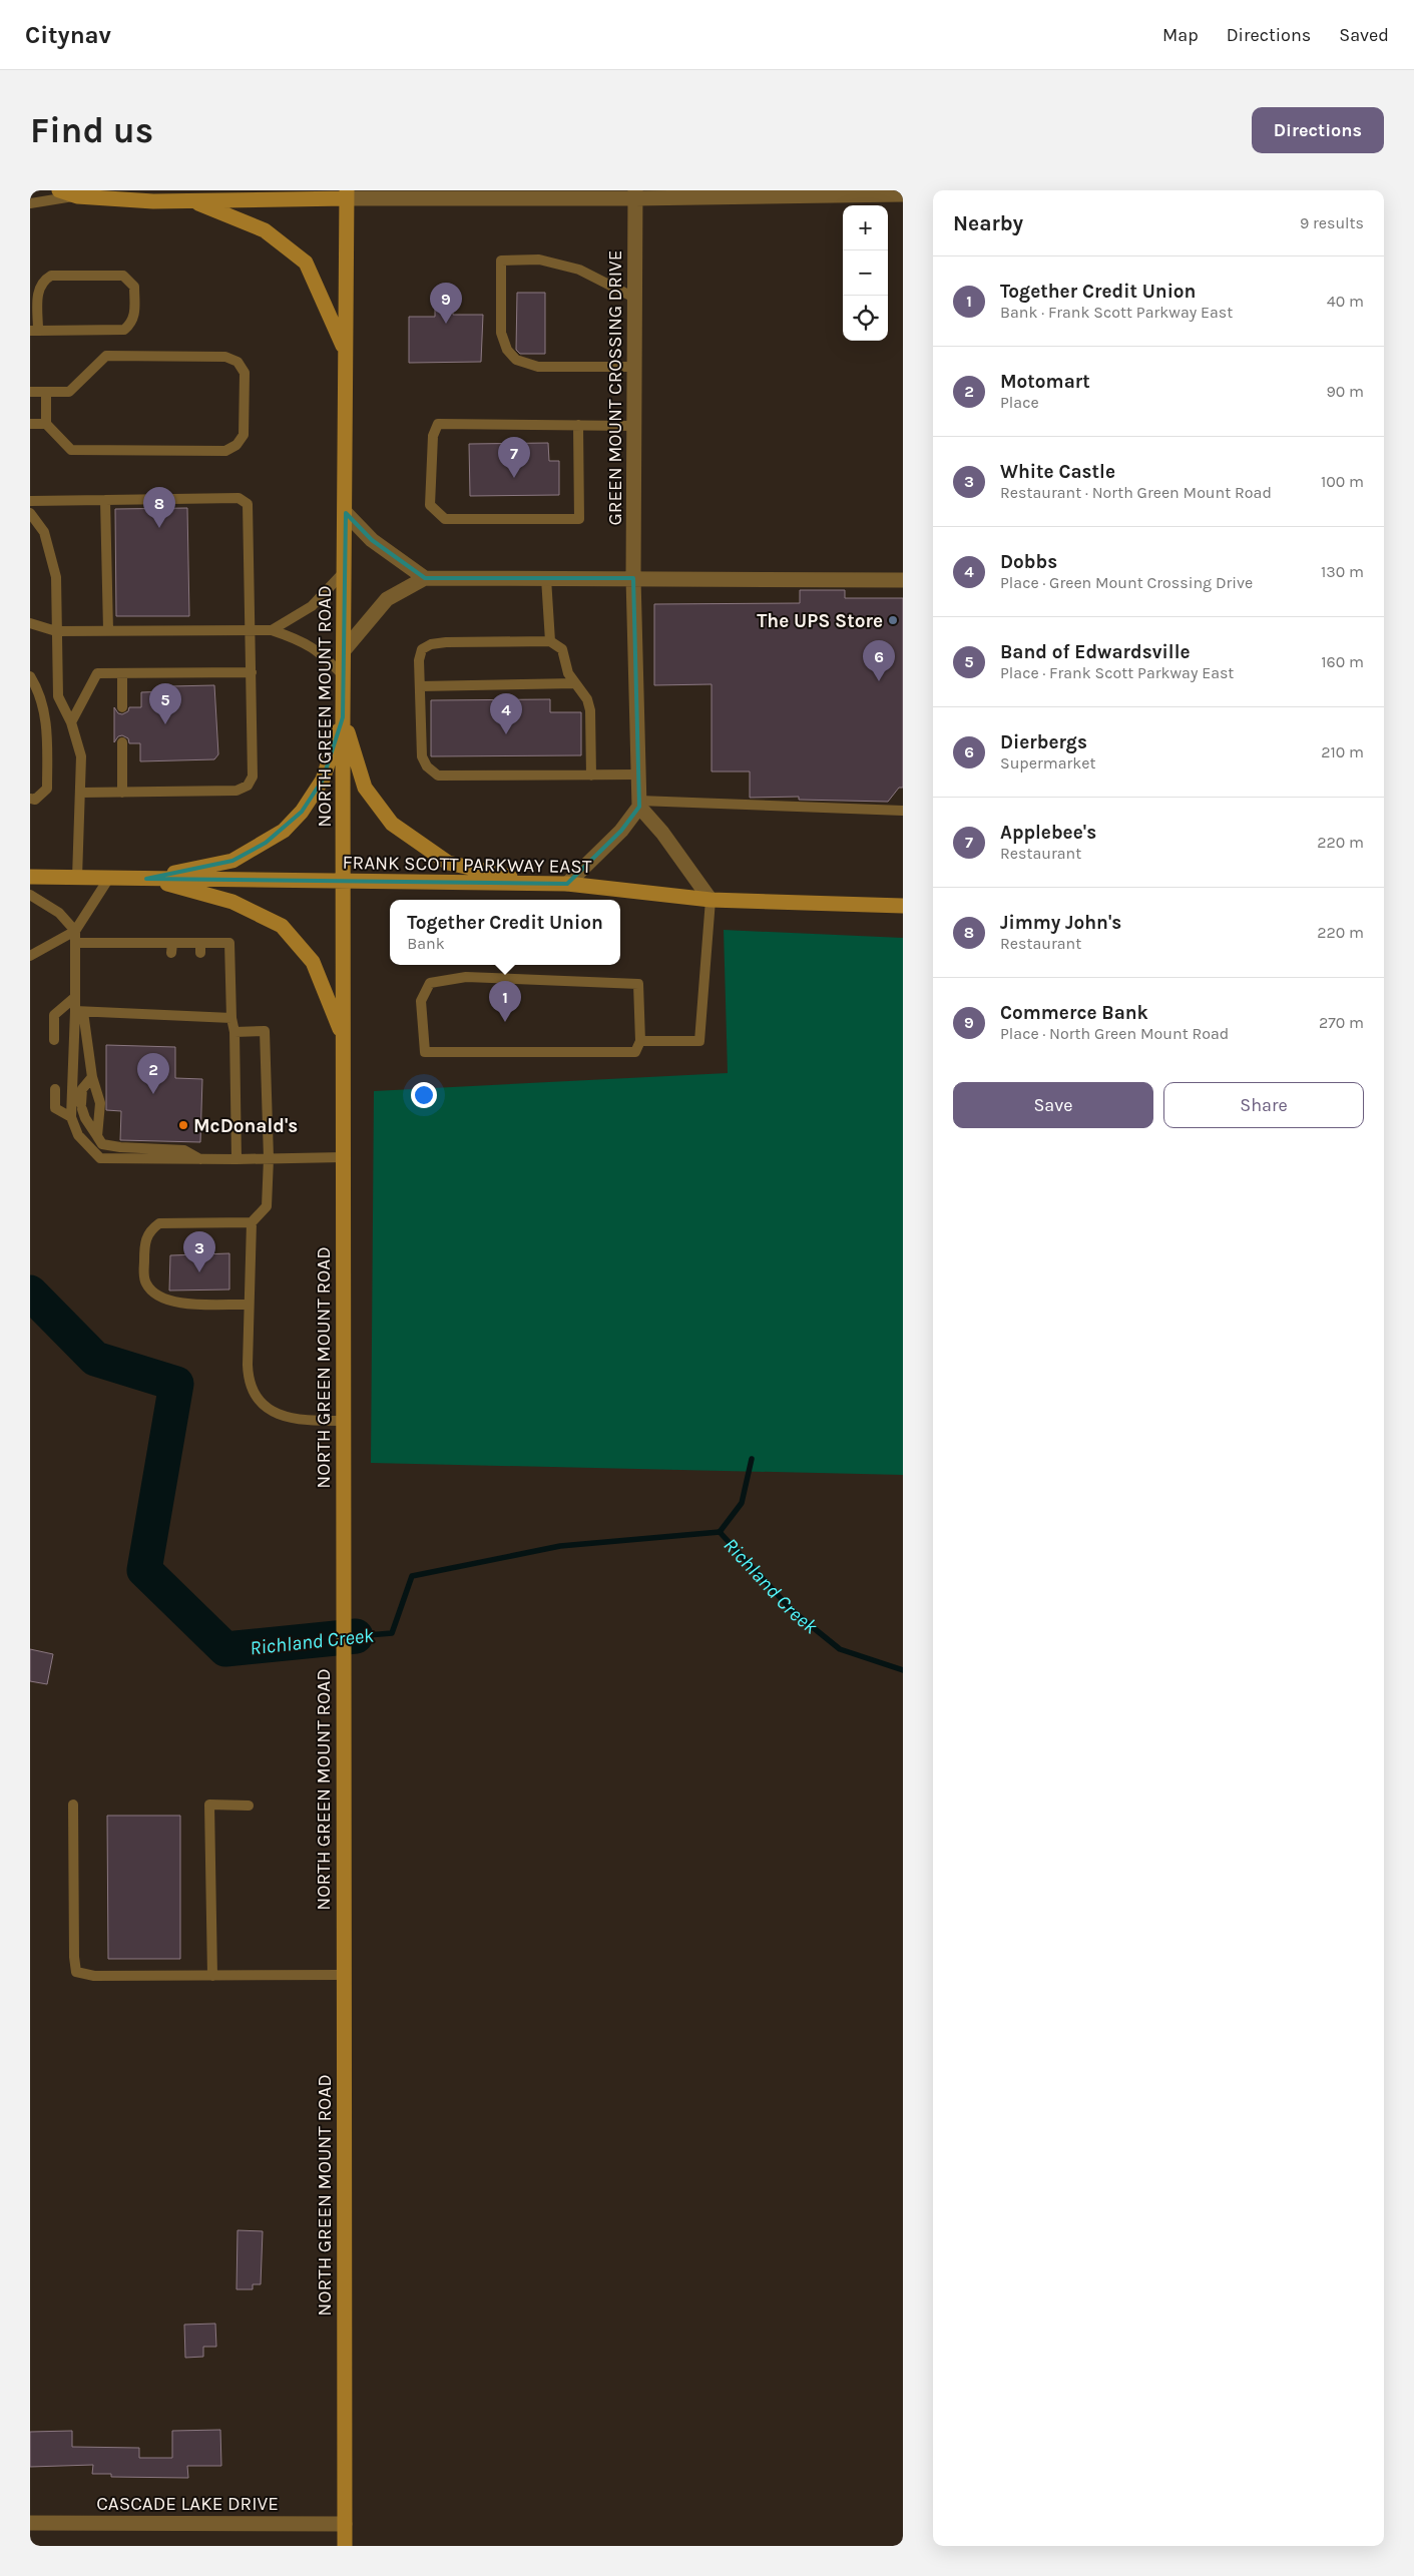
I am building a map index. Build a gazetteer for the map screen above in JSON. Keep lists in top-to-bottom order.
{
  "streets": {
    "street": [
      "GREEN MOUNT CROSSING DRIVE",
      "NORTH GREEN MOUNT ROAD",
      "FRANK SCOTT PARKWAY EAST",
      "CASCADE LAKE DRIVE"
    ]
  },
  "crossings": [
    ["NORTH GREEN MOUNT ROAD", "FRANK SCOTT PARKWAY EAST"],
    ["NORTH GREEN MOUNT ROAD", "CASCADE LAKE DRIVE"]
  ],
  "water": ["Richland Creek"],
  "places": ["The UPS Store", "McDonald's"],
  "page": {
    "header": "Citynav",
    "nav": ["Map", "Directions", "Saved"],
    "buttons": [
      "Directions",
      ["Save", "Share"]
    ],
    "title": "Find us",
    "heading": ["Nearby", "9 results"],
    "map_buttons": ["+", "−"],
    "list": [
      {
        "mark": "1",
        "name": "Together Credit Union",
        "note": "Bank · Frank Scott Parkway East",
        "value": "40 m"
      },
      {
        "mark": "2",
        "name": "Motomart",
        "note": "Place",
        "value": "90 m"
      },
      {
        "mark": "3",
        "name": "White Castle",
        "note": "Restaurant · North Green Mount Road",
        "value": "100 m"
      },
      {
        "mark": "4",
        "name": "Dobbs",
        "note": "Place · Green Mount Crossing Drive",
        "value": "130 m"
      },
      {
        "mark": "5",
        "name": "Band of Edwardsville",
        "note": "Place · Frank Scott Parkway East",
        "value": "160 m"
      },
      {
        "mark": "6",
        "name": "Dierbergs",
        "note": "Supermarket",
        "value": "210 m"
      },
      {
        "mark": "7",
        "name": "Applebee's",
        "note": "Restaurant",
        "value": "220 m"
      },
      {
        "mark": "8",
        "name": "Jimmy John's",
        "note": "Restaurant",
        "value": "220 m"
      },
      {
        "mark": "9",
        "name": "Commerce Bank",
        "note": "Place · North Green Mount Road",
        "value": "270 m"
      }
    ],
    "pins": [
      "9",
      "7",
      "8",
      "6",
      "5",
      "4",
      "1",
      "2",
      "3"
    ],
    "popup": ["Together Credit Union", "Bank"]
  }
}
